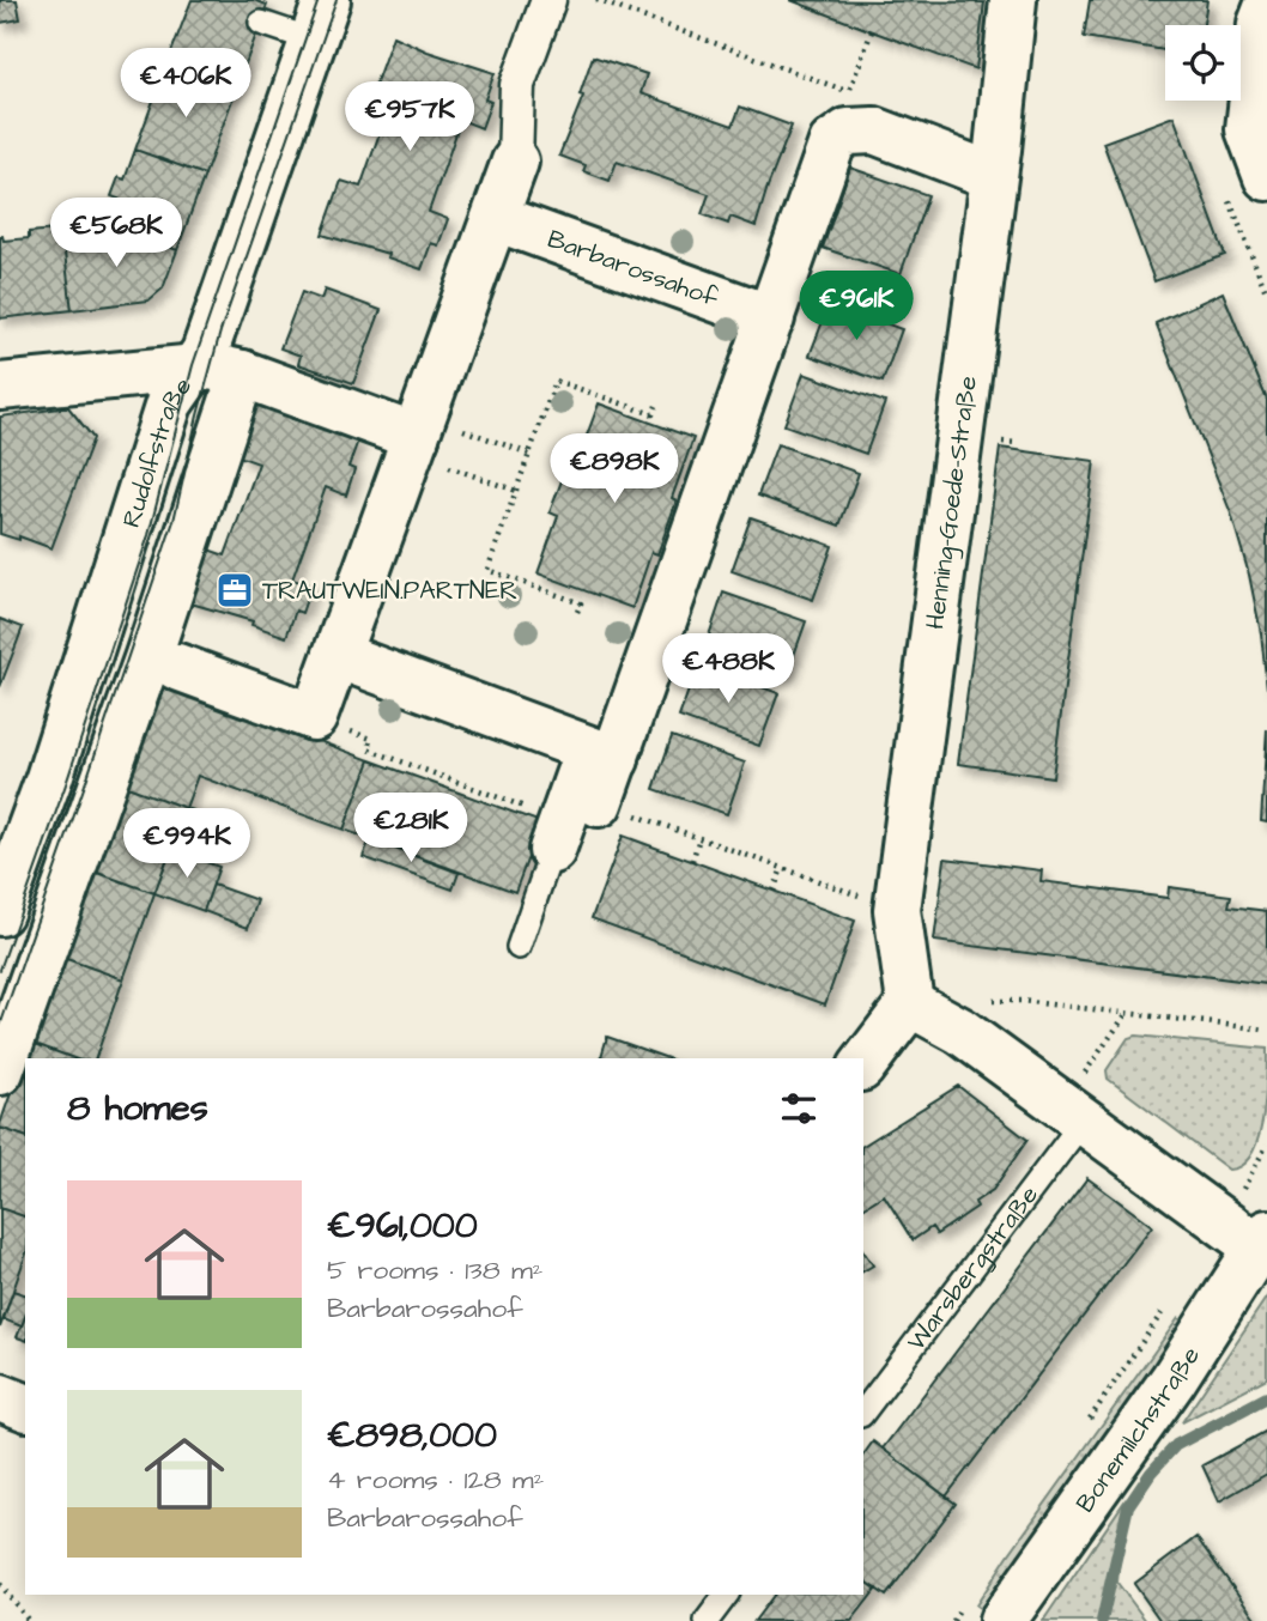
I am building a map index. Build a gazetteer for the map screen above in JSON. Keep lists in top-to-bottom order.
{
  "streets": {
    "street": [
      "Barbarossahof",
      "Rudolfstraße",
      "Henning-Goede-Straße",
      "Bonemilchstraße"
    ],
    "lane": ["Warsbergstraße"]
  },
  "places": {
    "office": ["TRAUTWEIN.PARTNER"]
  },
  "page": {
    "price": [
      "€406K",
      "€957K",
      "€568K",
      "€961K",
      "€898K",
      "€488K",
      "€281K",
      "€994K"
    ],
    "heading": "8 homes",
    "list": [
      {
        "name": "€961,000",
        "note": "5 rooms · 138 m² · Barbarossahof"
      },
      {
        "name": "€898,000",
        "note": "4 rooms · 128 m² · Barbarossahof"
      }
    ]
  }
}
